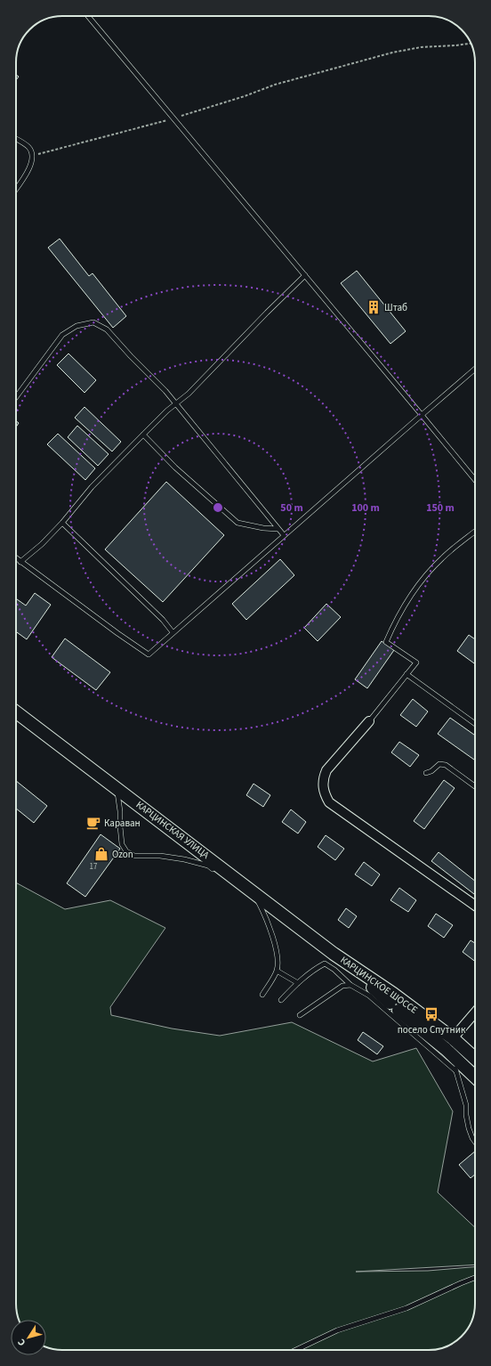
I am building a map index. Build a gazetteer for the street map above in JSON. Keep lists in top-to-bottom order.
{
  "streets": {
    "main road": ["КАРЦИНСКАЯ УЛИЦА", "КАРЦИНСКОЕ ШОССЕ"]
  },
  "crossings": [
    ["КАРЦИНСКАЯ УЛИЦА", "КАРЦИНСКОЕ ШОССЕ"]
  ],
  "places": {
    "building": ["Штаб"],
    "cafe": ["Караван"],
    "shop": ["Ozon"],
    "bus stop": ["посело Спутник"]
  },
  "house_numbers": ["17"],
  "north": "bottom left",
  "rings": ["50 m", "100 m", "150 m"]
}
